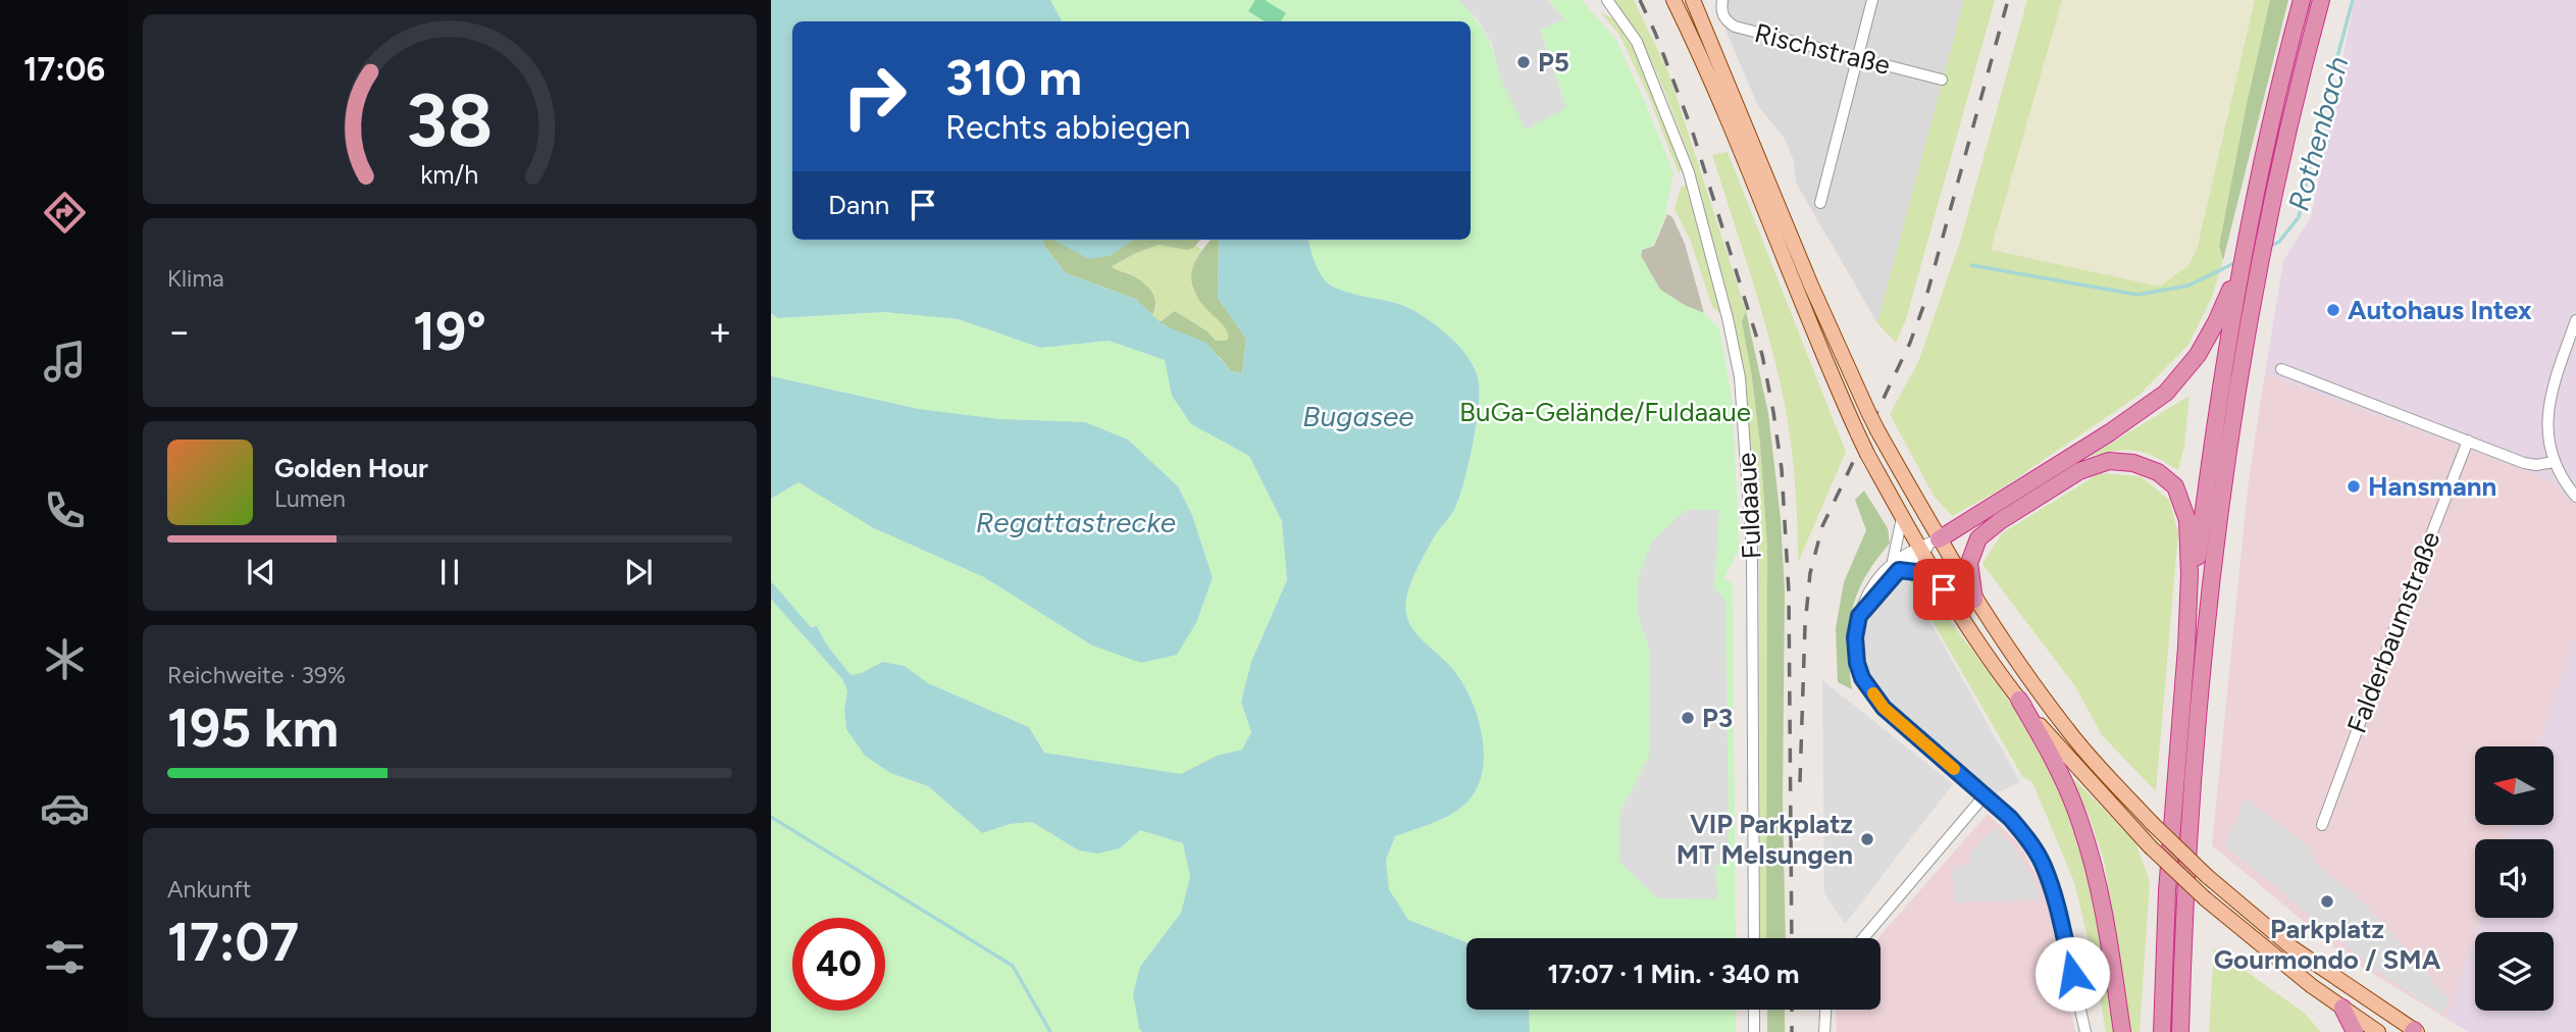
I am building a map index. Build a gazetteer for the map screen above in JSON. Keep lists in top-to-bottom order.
{
  "streets": {
    "street": ["Rischstraße", "Fuldaaue", "Falderbaumstraße"]
  },
  "water": ["Rothenbach", "Bugasee", "Regattastrecke"],
  "parks": ["BuGa-Gelände/Fuldaaue"],
  "places": [
    "P5",
    "Autohaus Intex",
    "Hansmann",
    "P3",
    "VIP Parkplatz MT Melsungen",
    "Parkplatz Gourmondo / SMA"
  ],
  "north": "left",
  "page": {
    "tabs": "17:06",
    "turn": ["310 m", "Rechts abbiegen"],
    "then": "Dann",
    "tile": [
      "Klima",
      ["Reichweite · 39%", "195 km"],
      ["Ankunft", "17:07"]
    ],
    "heat": ["−", "19°", "+"],
    "song": ["Golden Hour", "Lumen"],
    "limit": "40",
    "trip": "17:07 · 1 Min. · 340 m",
    "gauge": ["38", "km/h"]
  }
}
